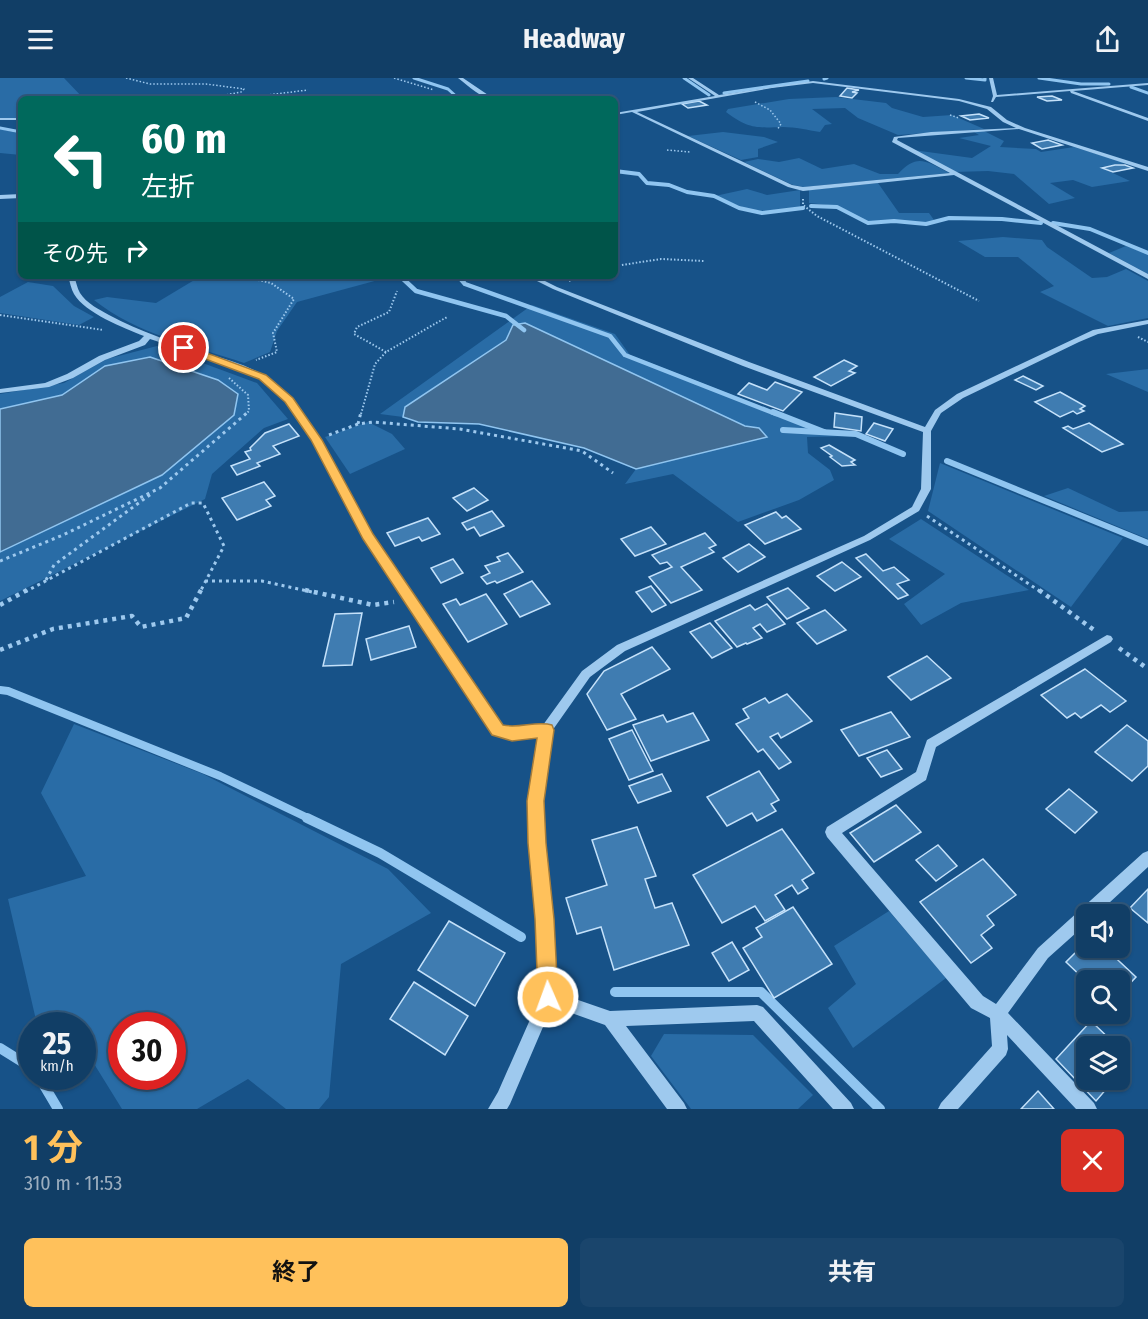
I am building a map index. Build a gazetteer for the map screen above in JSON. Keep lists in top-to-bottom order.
{
  "page": {
    "header": "Headway",
    "turn": ["60 m", "左折"],
    "then": "その先",
    "speed": "25 km/h",
    "limit": "30",
    "heading": ["1 分", "310 m · 11:53"],
    "buttons": ["終了", "共有"]
  }
}
